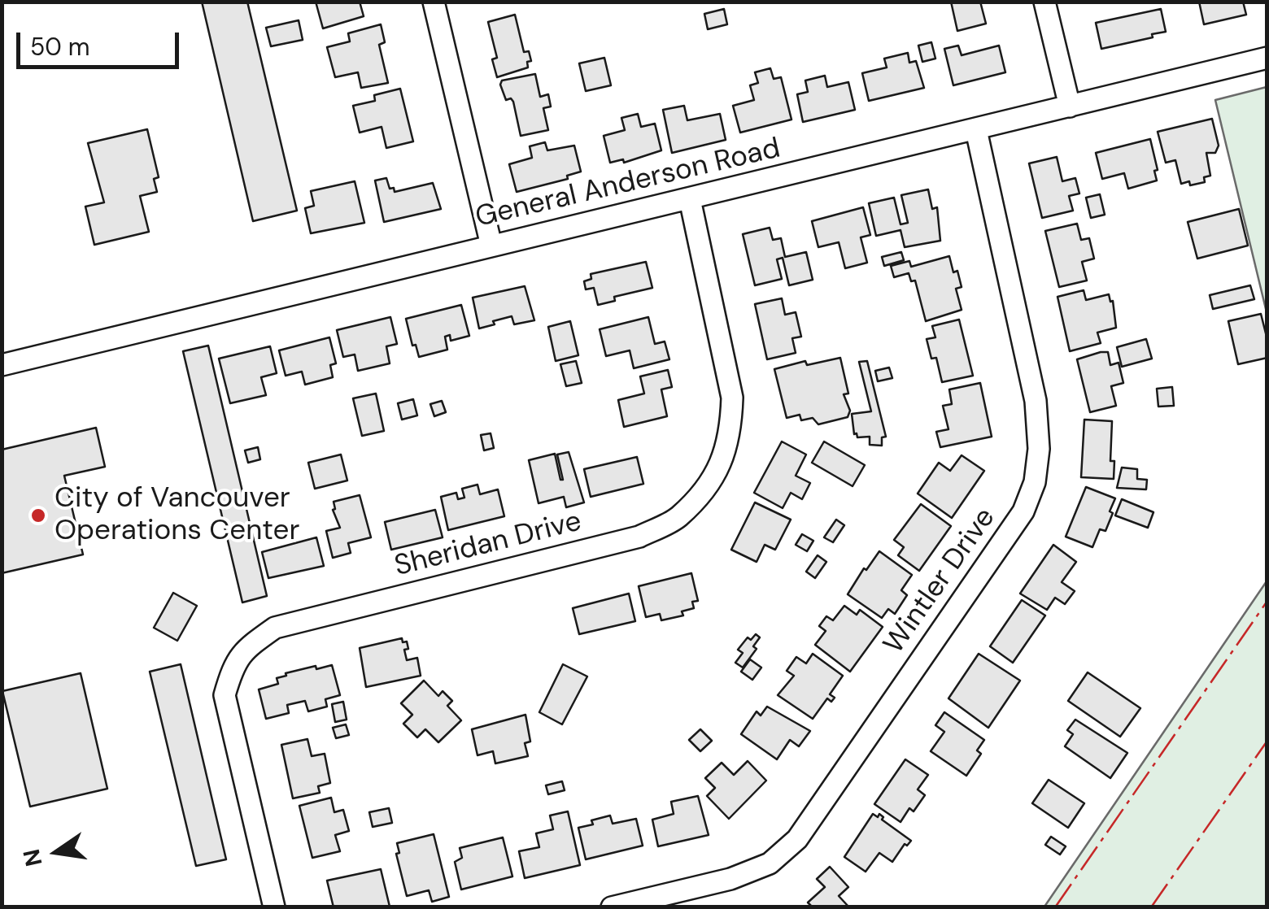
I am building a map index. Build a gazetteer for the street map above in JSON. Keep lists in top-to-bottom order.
{
  "streets": {
    "street": ["General Anderson Road", "Sheridan Drive", "Wintler Drive"]
  },
  "crossings": [
    ["General Anderson Road", "Sheridan Drive"],
    ["General Anderson Road", "Wintler Drive"]
  ],
  "places": ["City of Vancouver Operations Center"],
  "scale_bar": "50 m",
  "north": "left"
}
